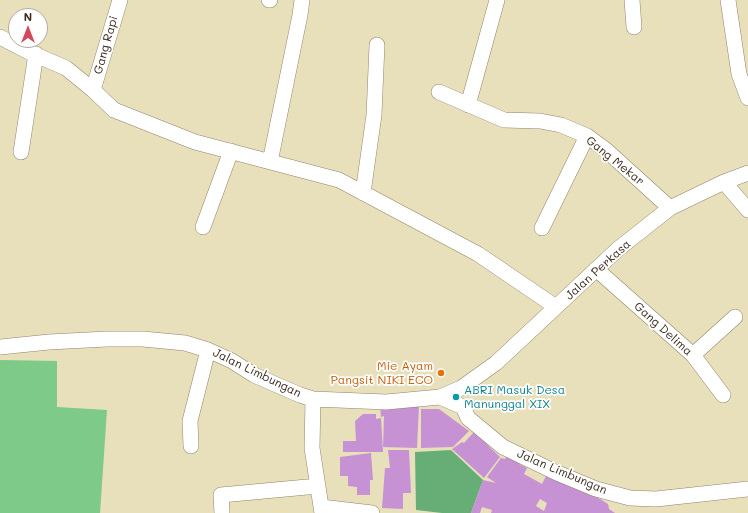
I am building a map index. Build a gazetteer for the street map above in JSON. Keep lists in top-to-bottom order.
{
  "streets": {
    "street": [
      "Gang Rapi",
      "Gang Mekar",
      "Jalan Perkasa",
      "Gang Delima",
      "Jalan Limbungan"
    ]
  },
  "crossings": [
    ["Gang Mekar", "Jalan Perkasa"],
    ["Jalan Perkasa", "Gang Delima"],
    ["Jalan Perkasa", "Jalan Limbungan"]
  ],
  "places": ["Mie Ayam Pangsit NIKI ECO", "ABRI Masuk Desa Manunggal XIX"],
  "north": "top"
}
